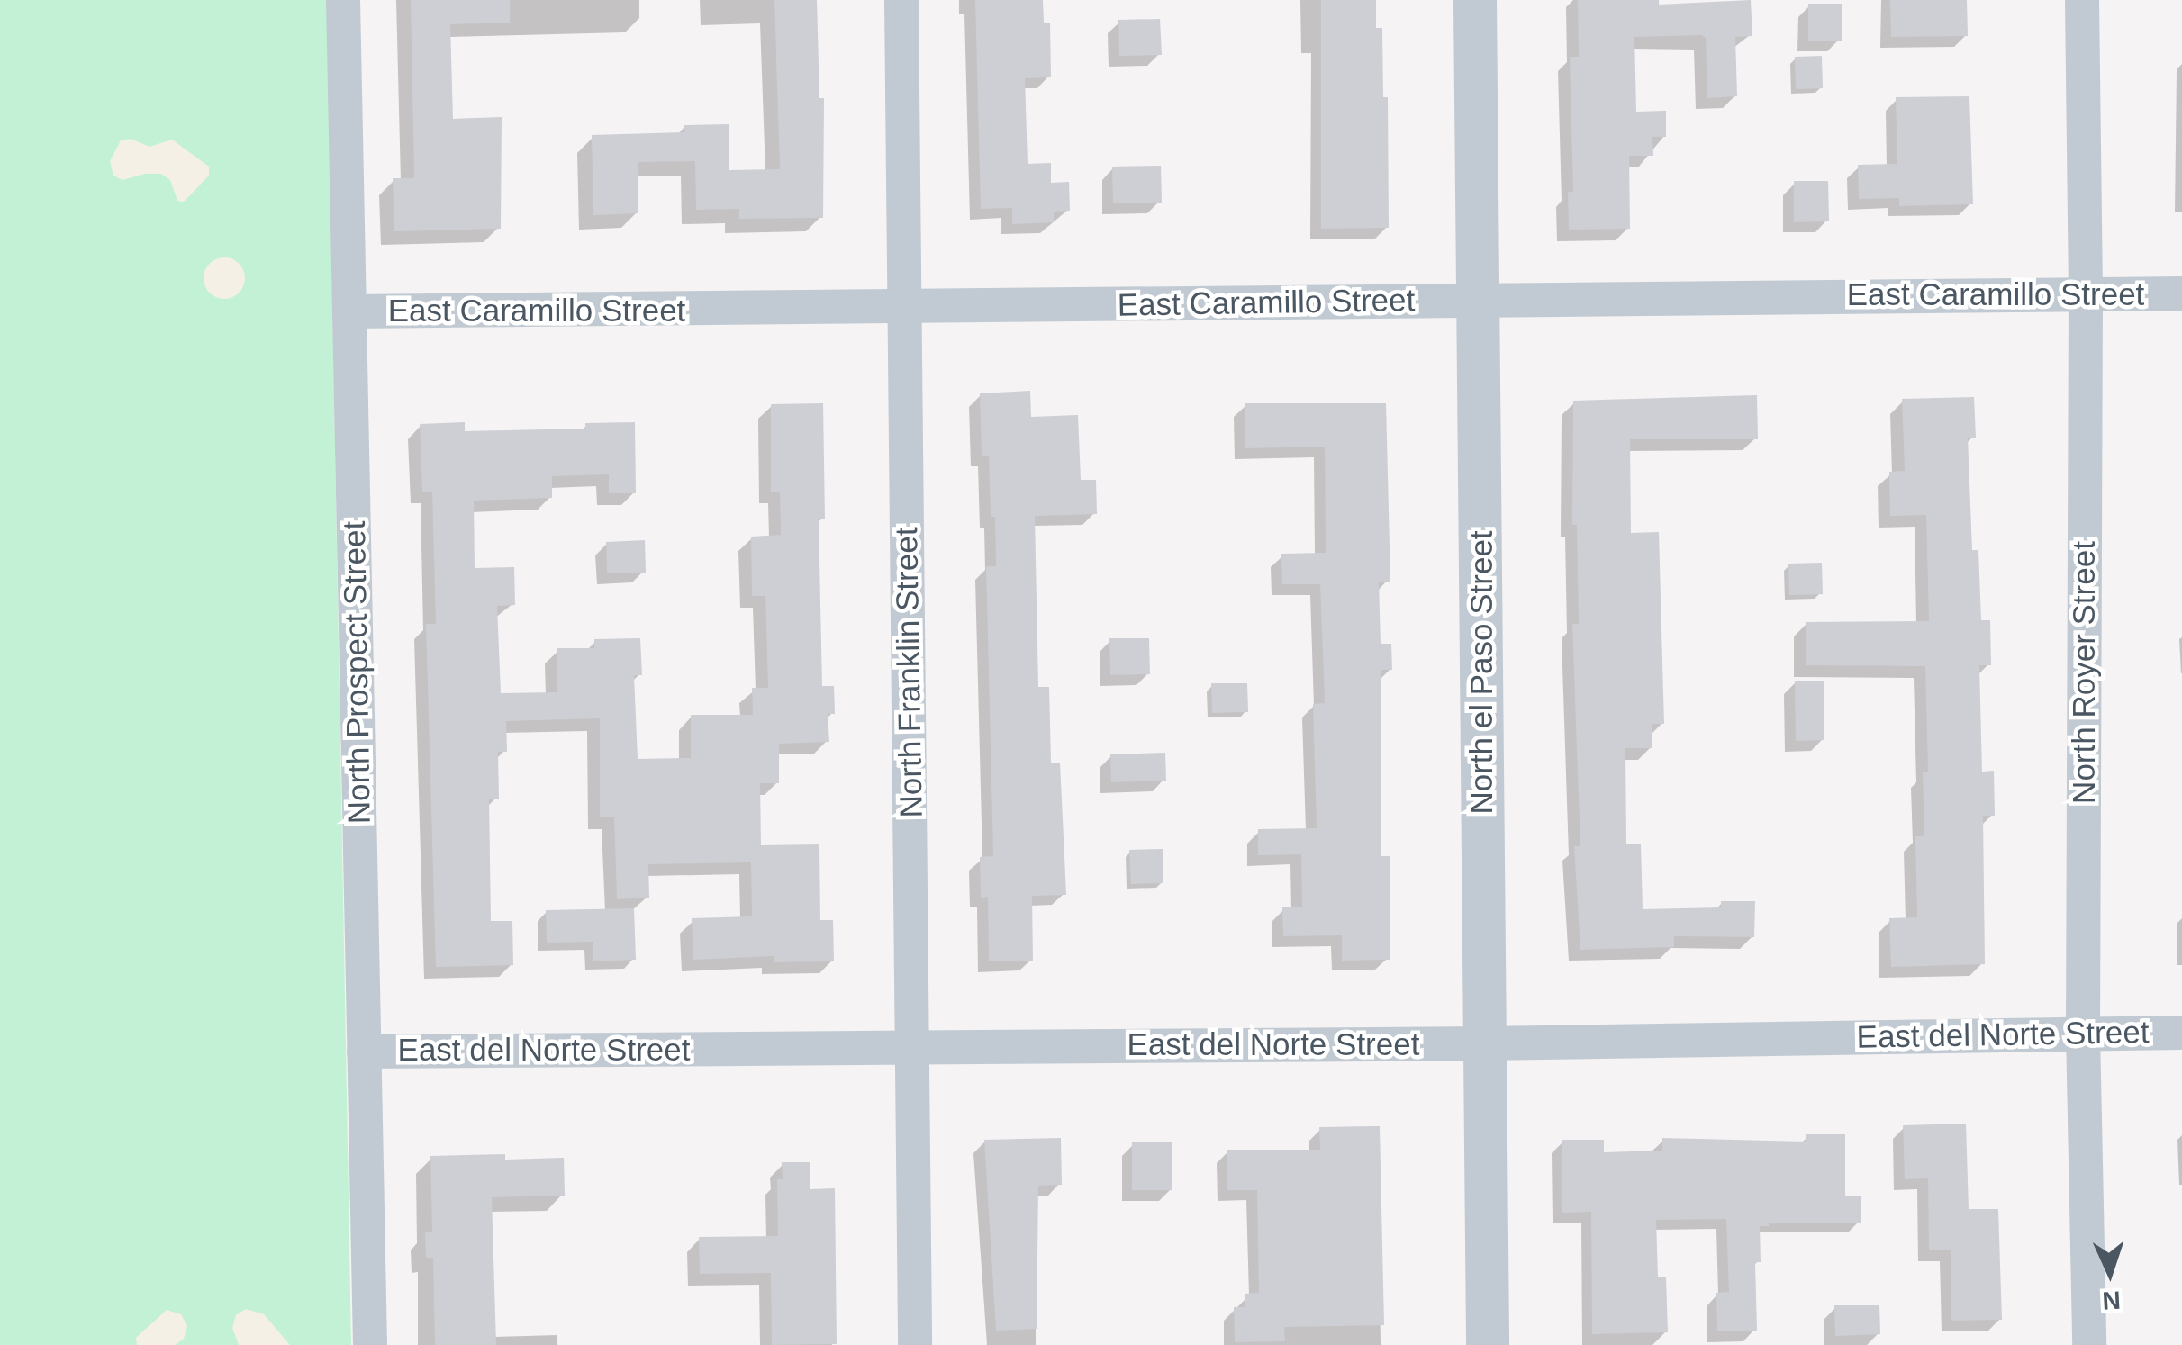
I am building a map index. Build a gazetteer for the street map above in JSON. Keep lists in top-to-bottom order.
{
  "streets": {
    "street": [
      "East Caramillo Street",
      "North Prospect Street",
      "North Franklin Street",
      "North el Paso Street",
      "North Royer Street",
      "East del Norte Street"
    ]
  },
  "crossings": [
    ["East Caramillo Street", "North Prospect Street"],
    ["East Caramillo Street", "North Franklin Street"],
    ["East Caramillo Street", "North el Paso Street"],
    ["East Caramillo Street", "North Royer Street"],
    ["North Prospect Street", "East del Norte Street"],
    ["North Franklin Street", "East del Norte Street"],
    ["North el Paso Street", "East del Norte Street"],
    ["North Royer Street", "East del Norte Street"]
  ],
  "north": "bottom"
}
